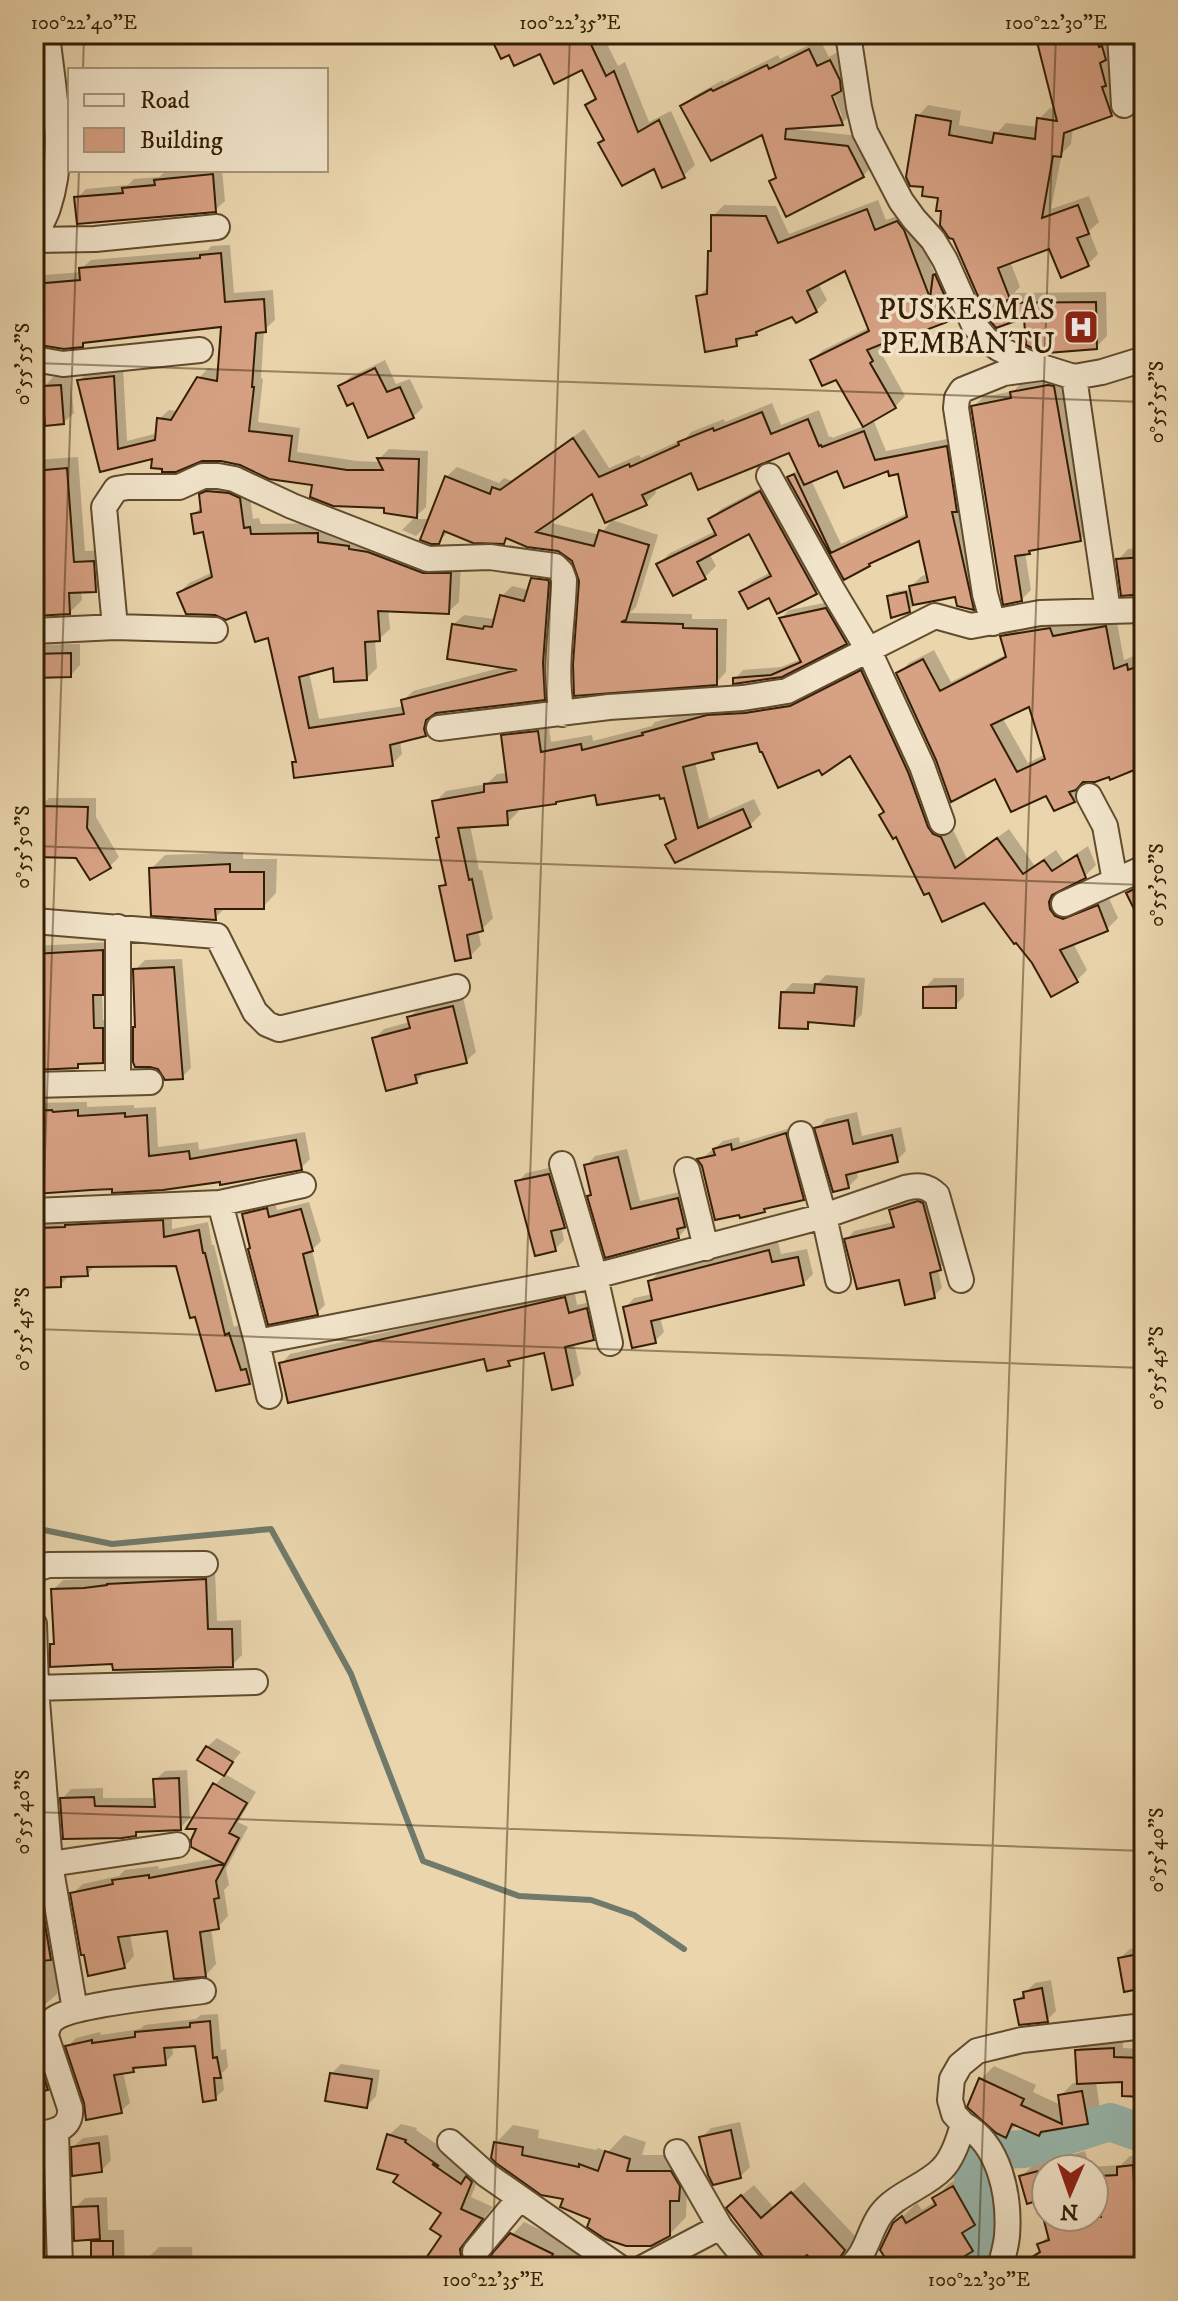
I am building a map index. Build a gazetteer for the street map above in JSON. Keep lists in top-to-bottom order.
{
  "places": {
    "hospital": ["PUSKESMAS PEMBANTU"]
  },
  "legend": ["Road", "Building"],
  "north": "bottom",
  "coordinates": [
    "100°22'40\"E",
    "100°22'35\"E",
    "100°22'30\"E",
    "0°55'55\"S",
    "0°55'50\"S",
    "0°55'45\"S",
    "0°55'40\"S"
  ]
}
